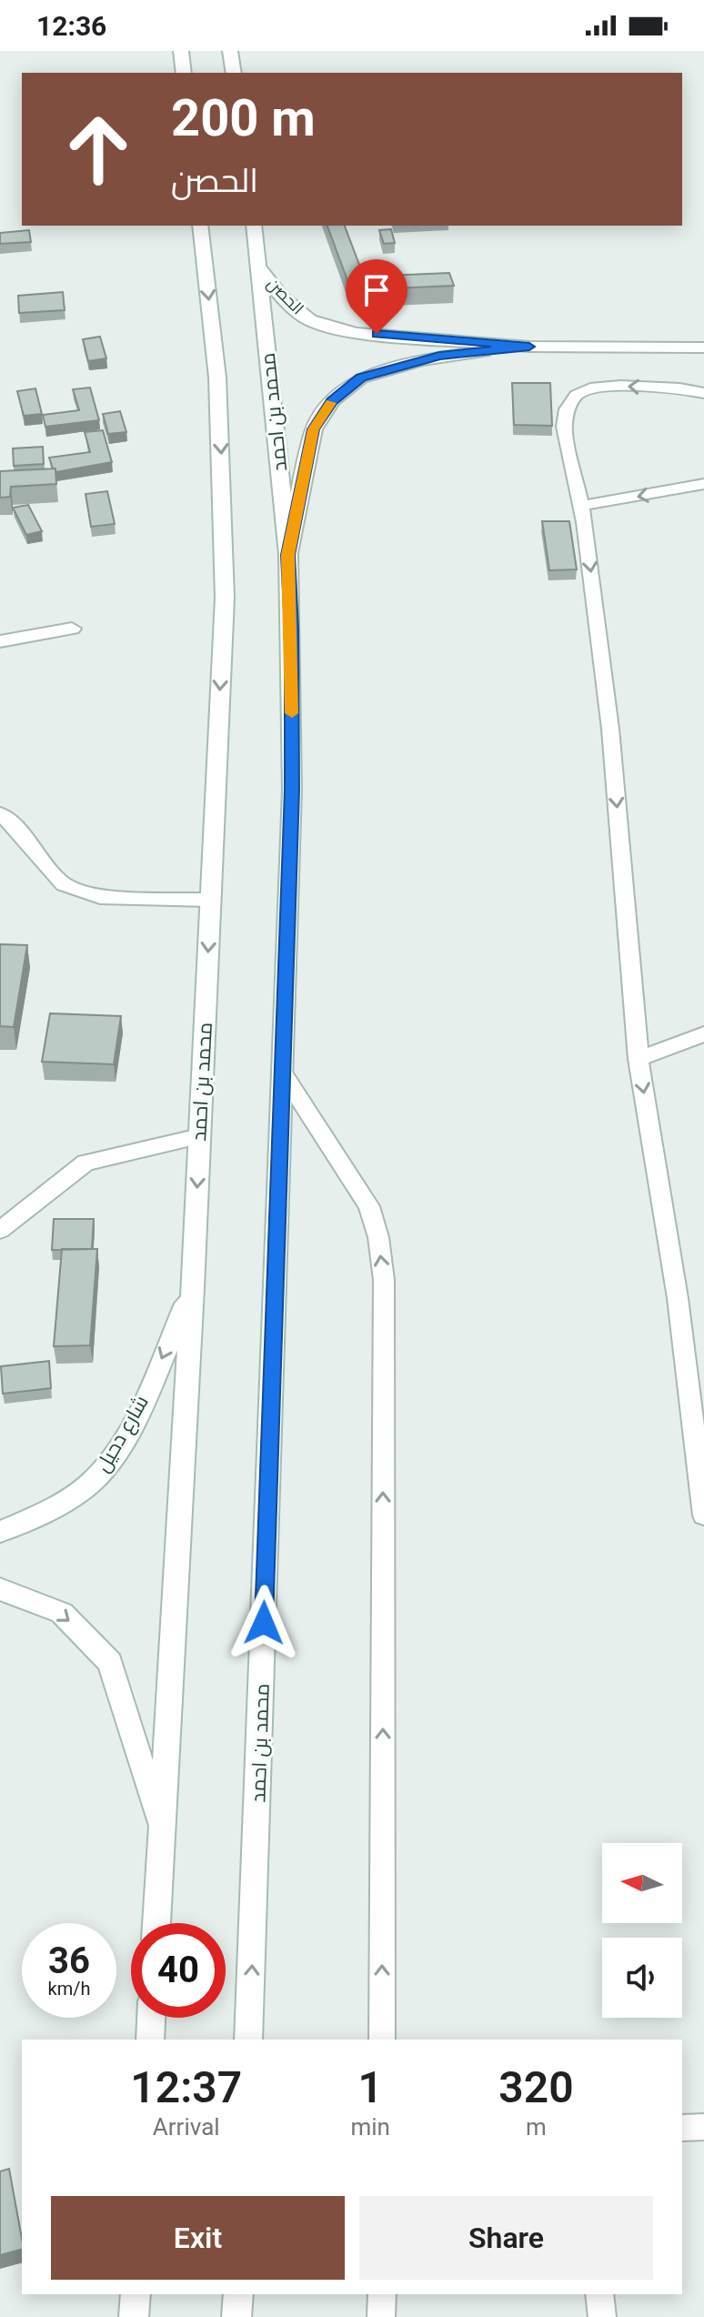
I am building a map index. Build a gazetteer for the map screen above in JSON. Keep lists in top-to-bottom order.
{
  "streets": {
    "street": ["الحصن", "محمد بن احمد", "شارع دحيل"]
  },
  "crossings": [
    ["الحصن", "محمد بن احمد"],
    ["محمد بن احمد", "شارع دحيل"]
  ],
  "one_way": ["شارع دحيل"],
  "north": "left",
  "page": {
    "status": "12:36",
    "turn": ["200 m", "الحصن"],
    "speed": "36 km/h",
    "limit": "40",
    "eta": [
      "12:37",
      "Arrival",
      "1",
      "min",
      "320",
      "m"
    ],
    "buttons": ["Exit", "Share"]
  }
}
